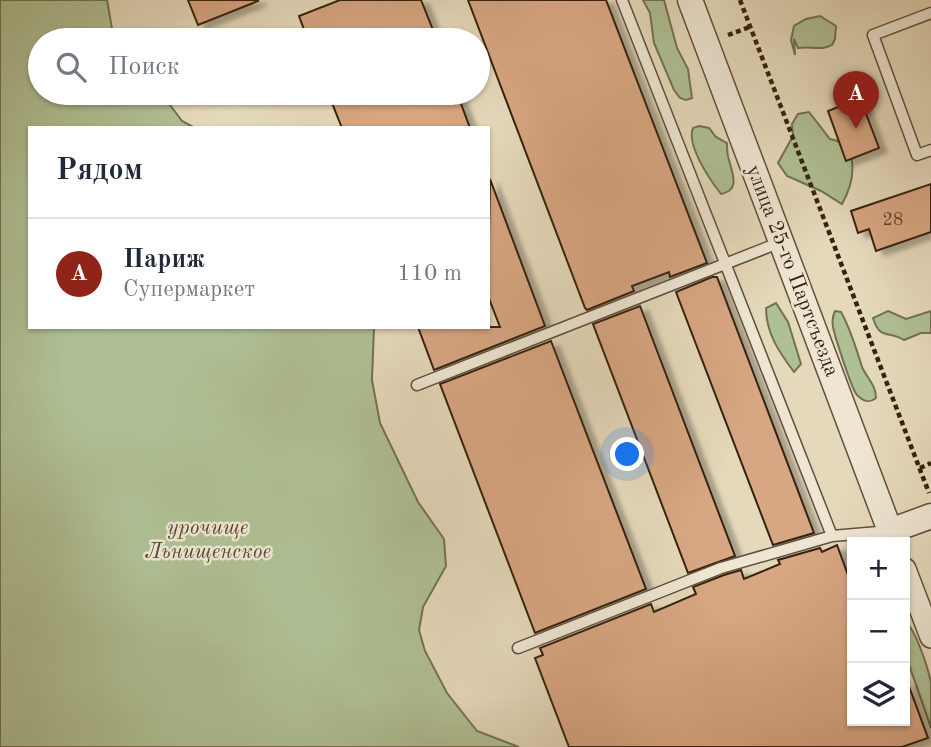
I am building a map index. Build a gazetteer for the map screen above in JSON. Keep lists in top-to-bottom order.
{
  "streets": {
    "street": ["улица 25-го Партсъезда"]
  },
  "parks": ["урочище Льнищенское"],
  "house_numbers": ["28"],
  "page": {
    "search": "Поиск",
    "pins": "A",
    "heading": "Рядом",
    "list": [
      {
        "mark": "A",
        "name": "Париж",
        "note": "Супермаркет",
        "value": "110 m"
      }
    ],
    "map_buttons": ["+", "−"]
  }
}
